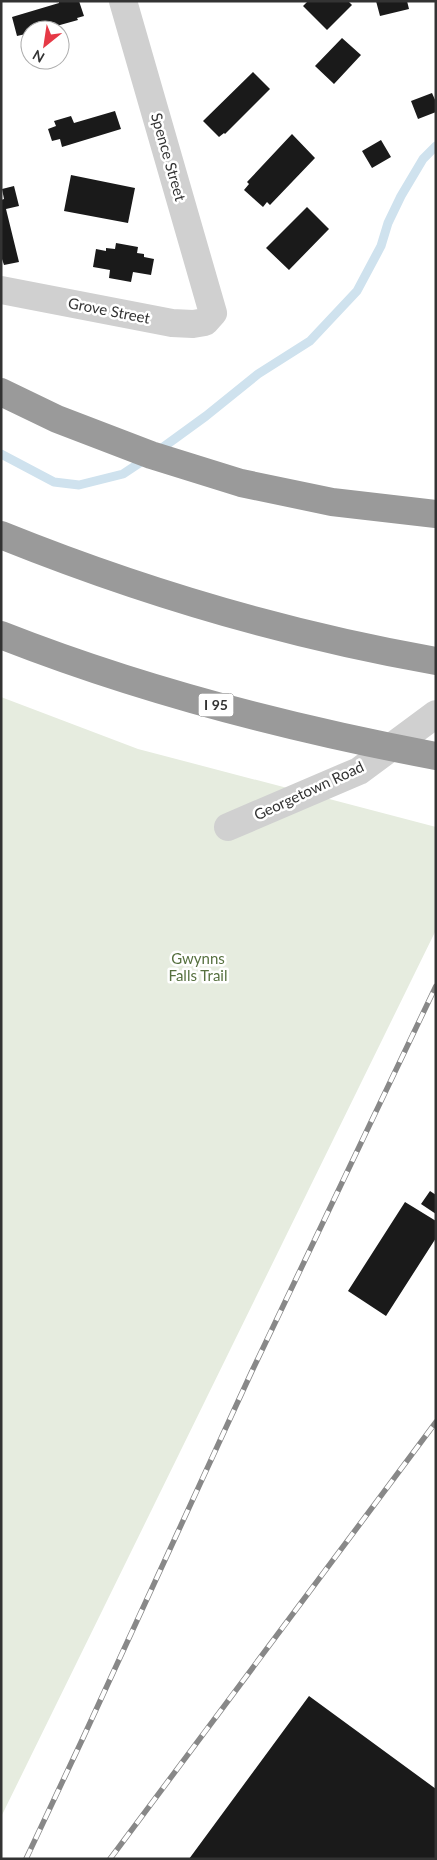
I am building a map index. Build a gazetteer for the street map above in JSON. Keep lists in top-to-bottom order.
{
  "streets": {
    "highway": ["I 95"],
    "street": ["Spence Street", "Grove Street", "Georgetown Road"]
  },
  "crossings": [
    ["Spence Street", "Grove Street"]
  ],
  "parks": ["Gwynns Falls Trail"],
  "north": "bottom left"
}
